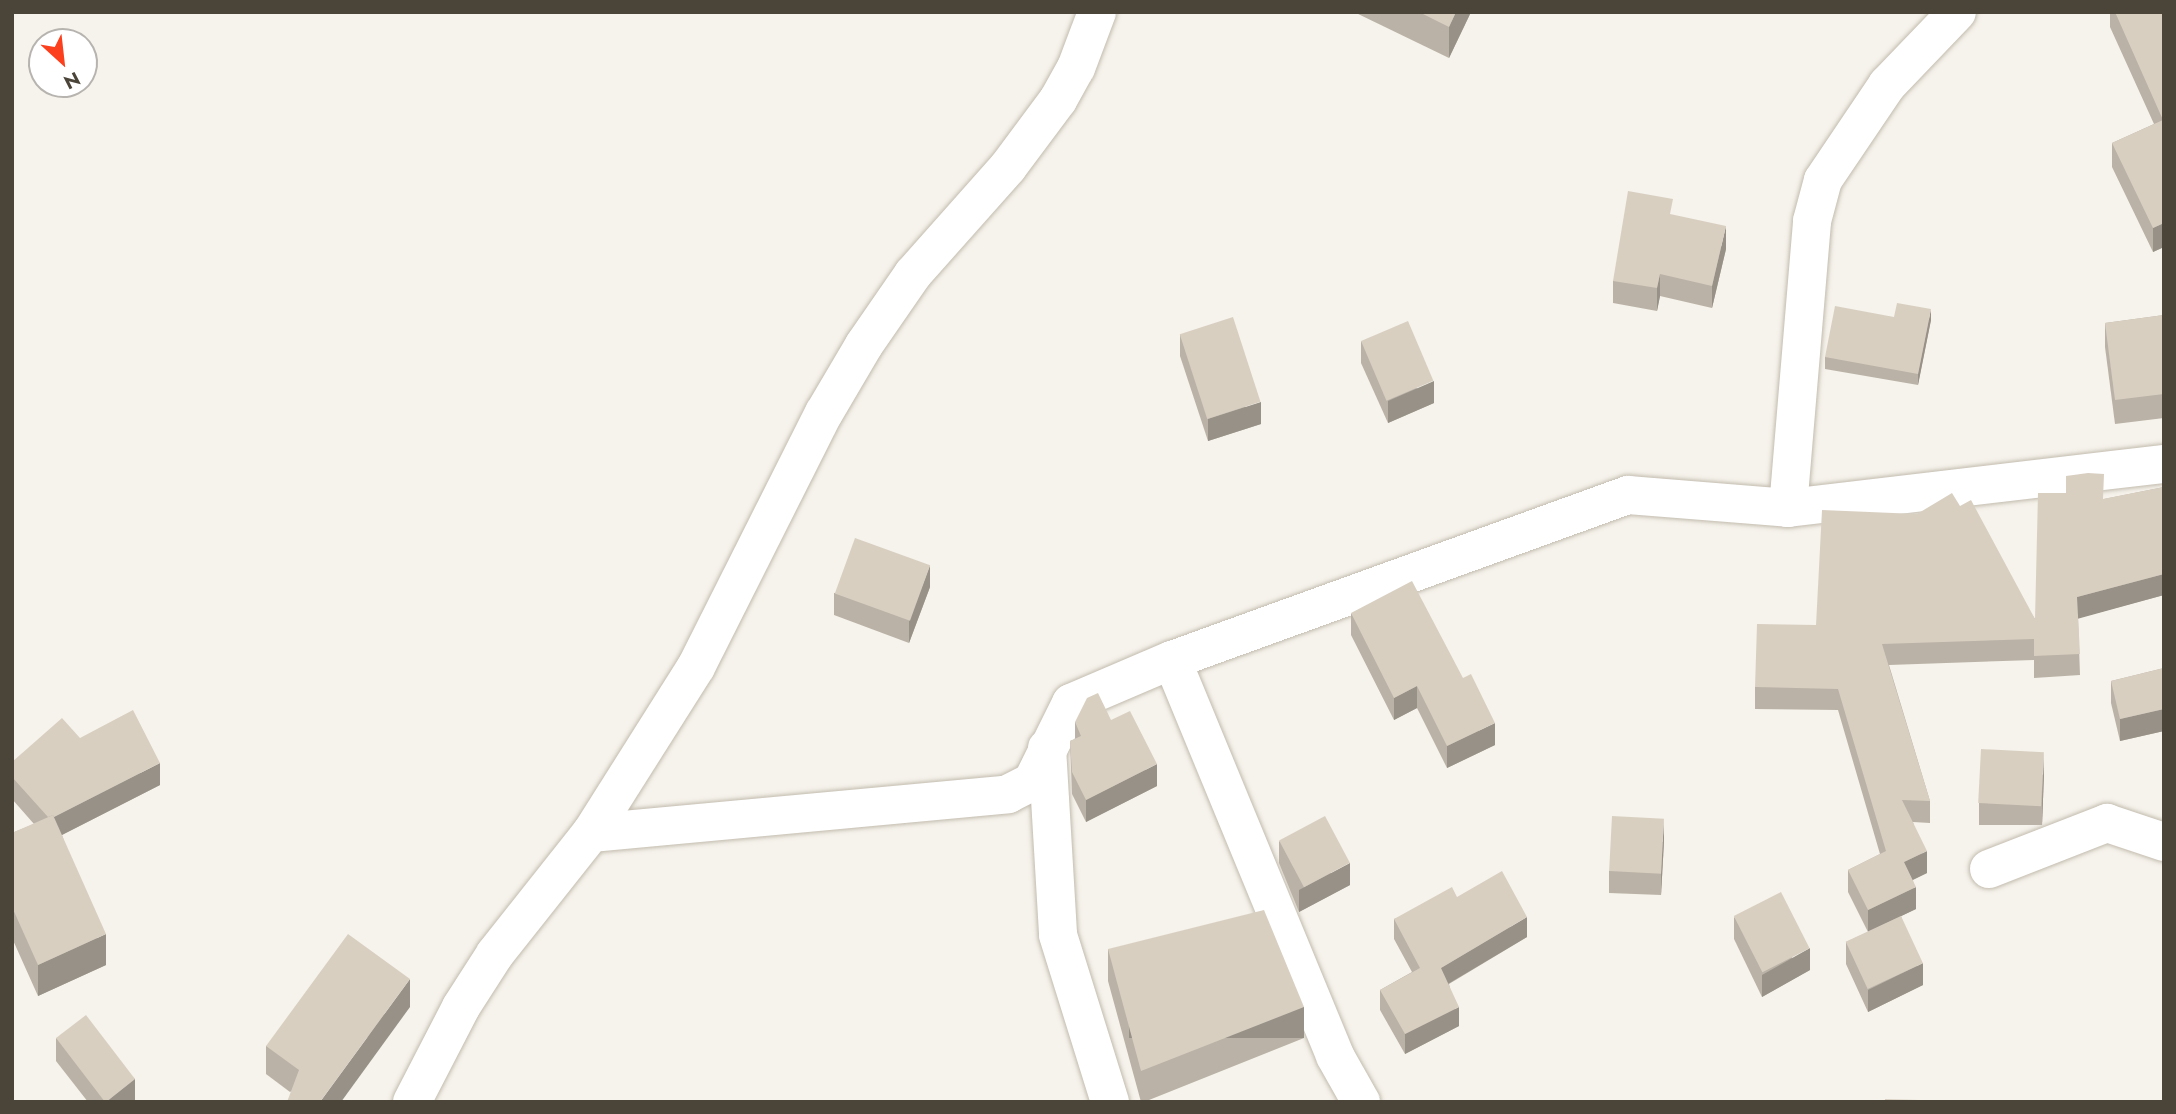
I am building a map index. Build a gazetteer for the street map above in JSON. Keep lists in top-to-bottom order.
{
  "north": "bottom right"
}
